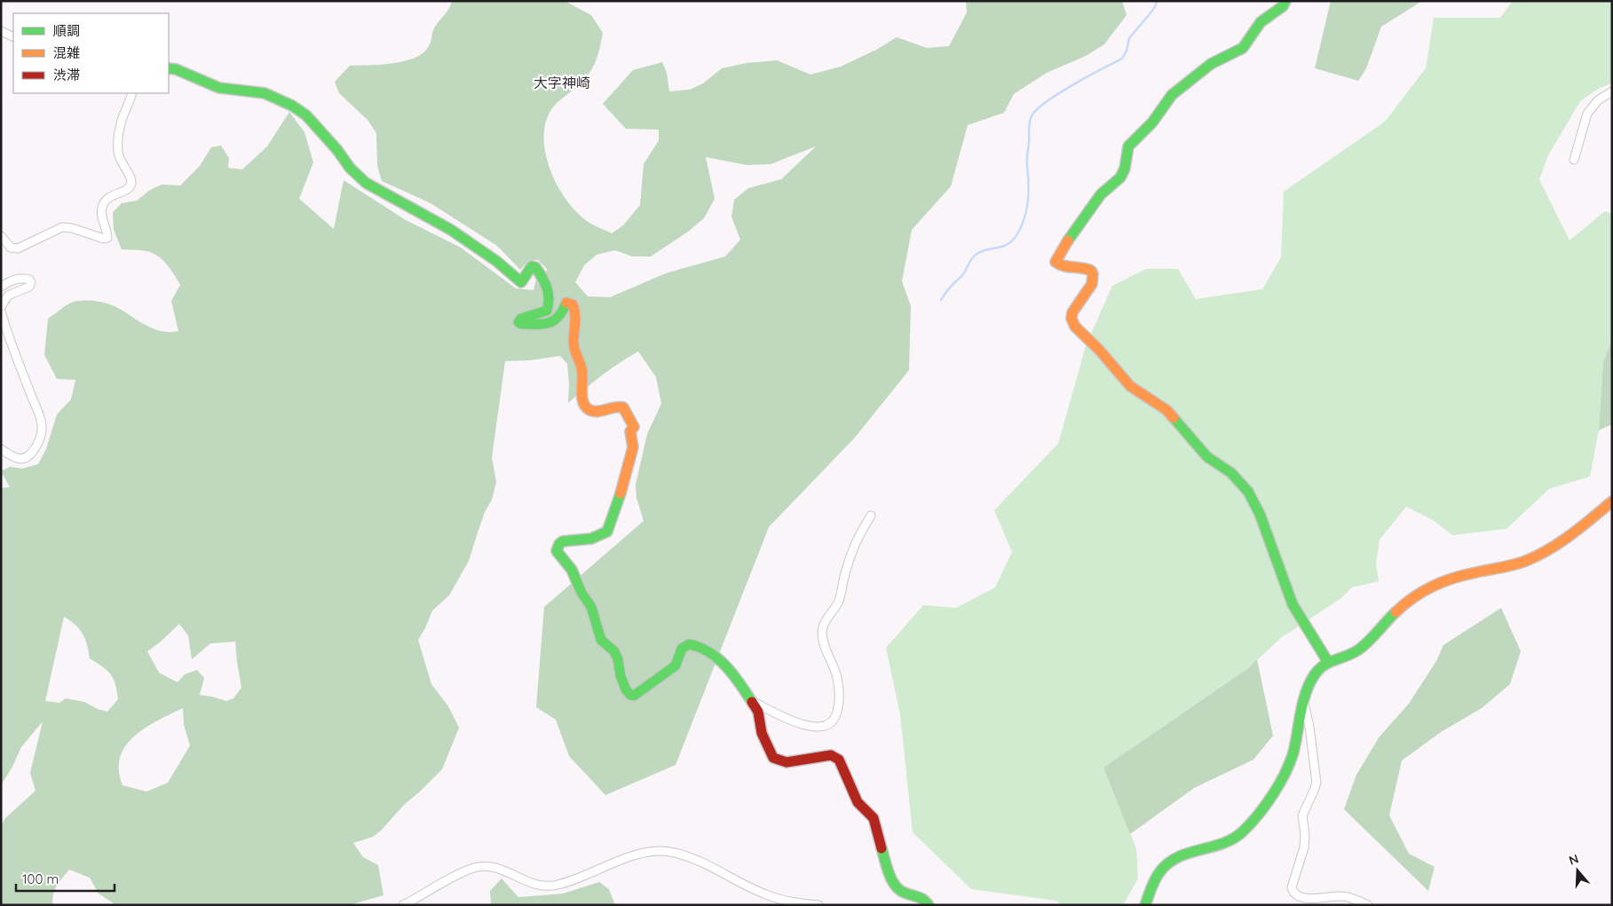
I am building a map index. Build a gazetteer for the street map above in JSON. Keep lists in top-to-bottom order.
{
  "districts": ["大字神崎"],
  "legend": ["順調", "混雑", "渋滞"],
  "scale_bar": "100 m",
  "north": "top"
}
